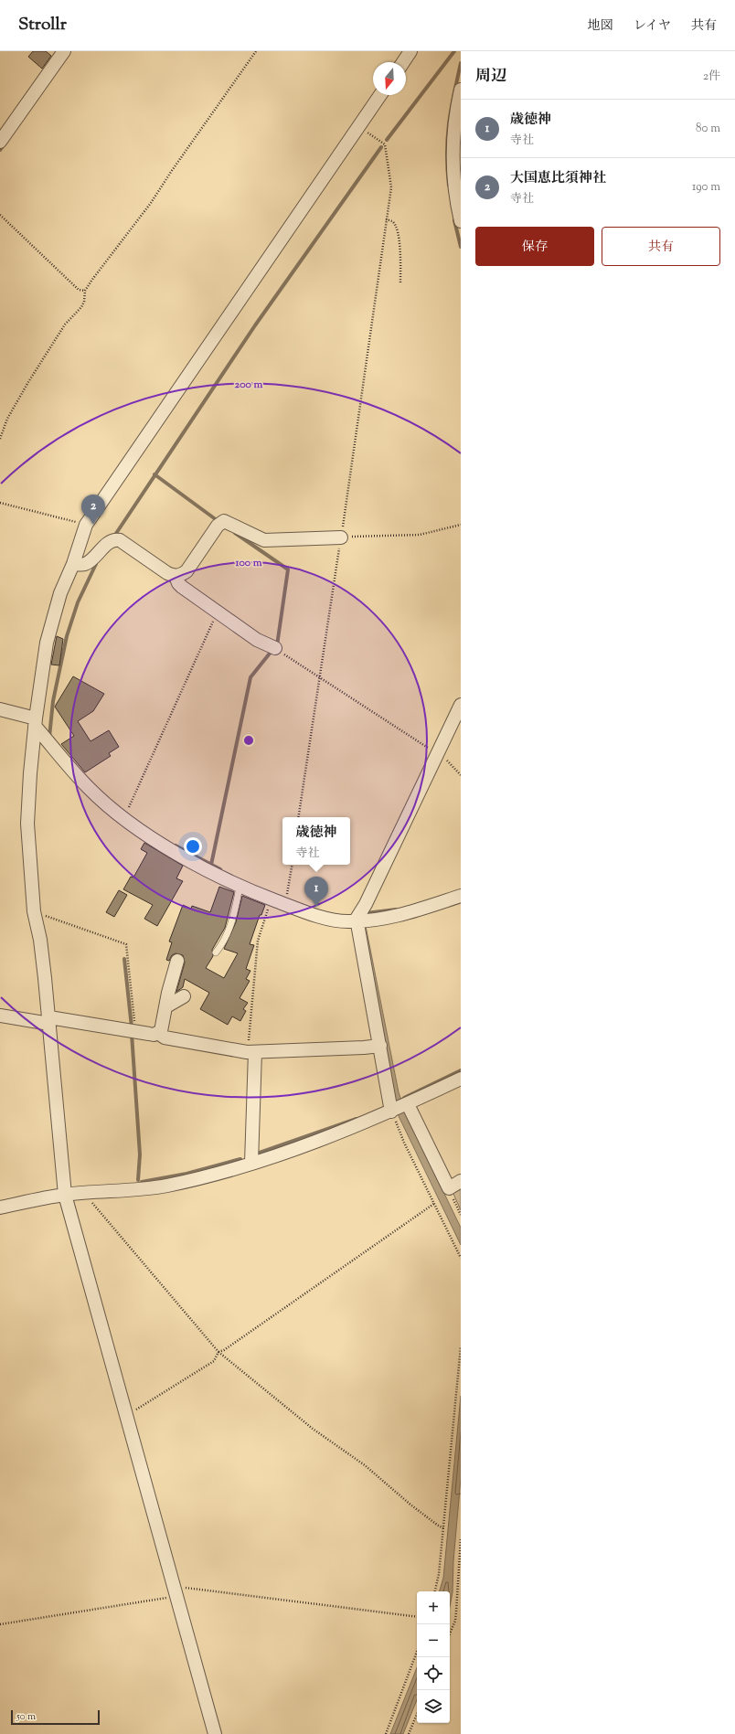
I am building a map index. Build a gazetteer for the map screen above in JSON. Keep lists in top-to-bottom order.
{
  "scale_bar": "50 m",
  "north": "bottom",
  "page": {
    "header": "Strollr",
    "nav": ["地図", "レイヤ", "共有"],
    "heading": ["周辺", "2件"],
    "list": [
      {
        "mark": "1",
        "name": "歳徳神",
        "note": "寺社",
        "value": "80 m"
      },
      {
        "mark": "2",
        "name": "大国恵比須神社",
        "note": "寺社",
        "value": "190 m"
      }
    ],
    "buttons": ["保存", "共有"],
    "pins": ["2", "1"],
    "popup": ["歳徳神", "寺社"],
    "map_buttons": ["+", "−"],
    "scale": "50 m"
  },
  "rings": ["200 m", "100 m"]
}
